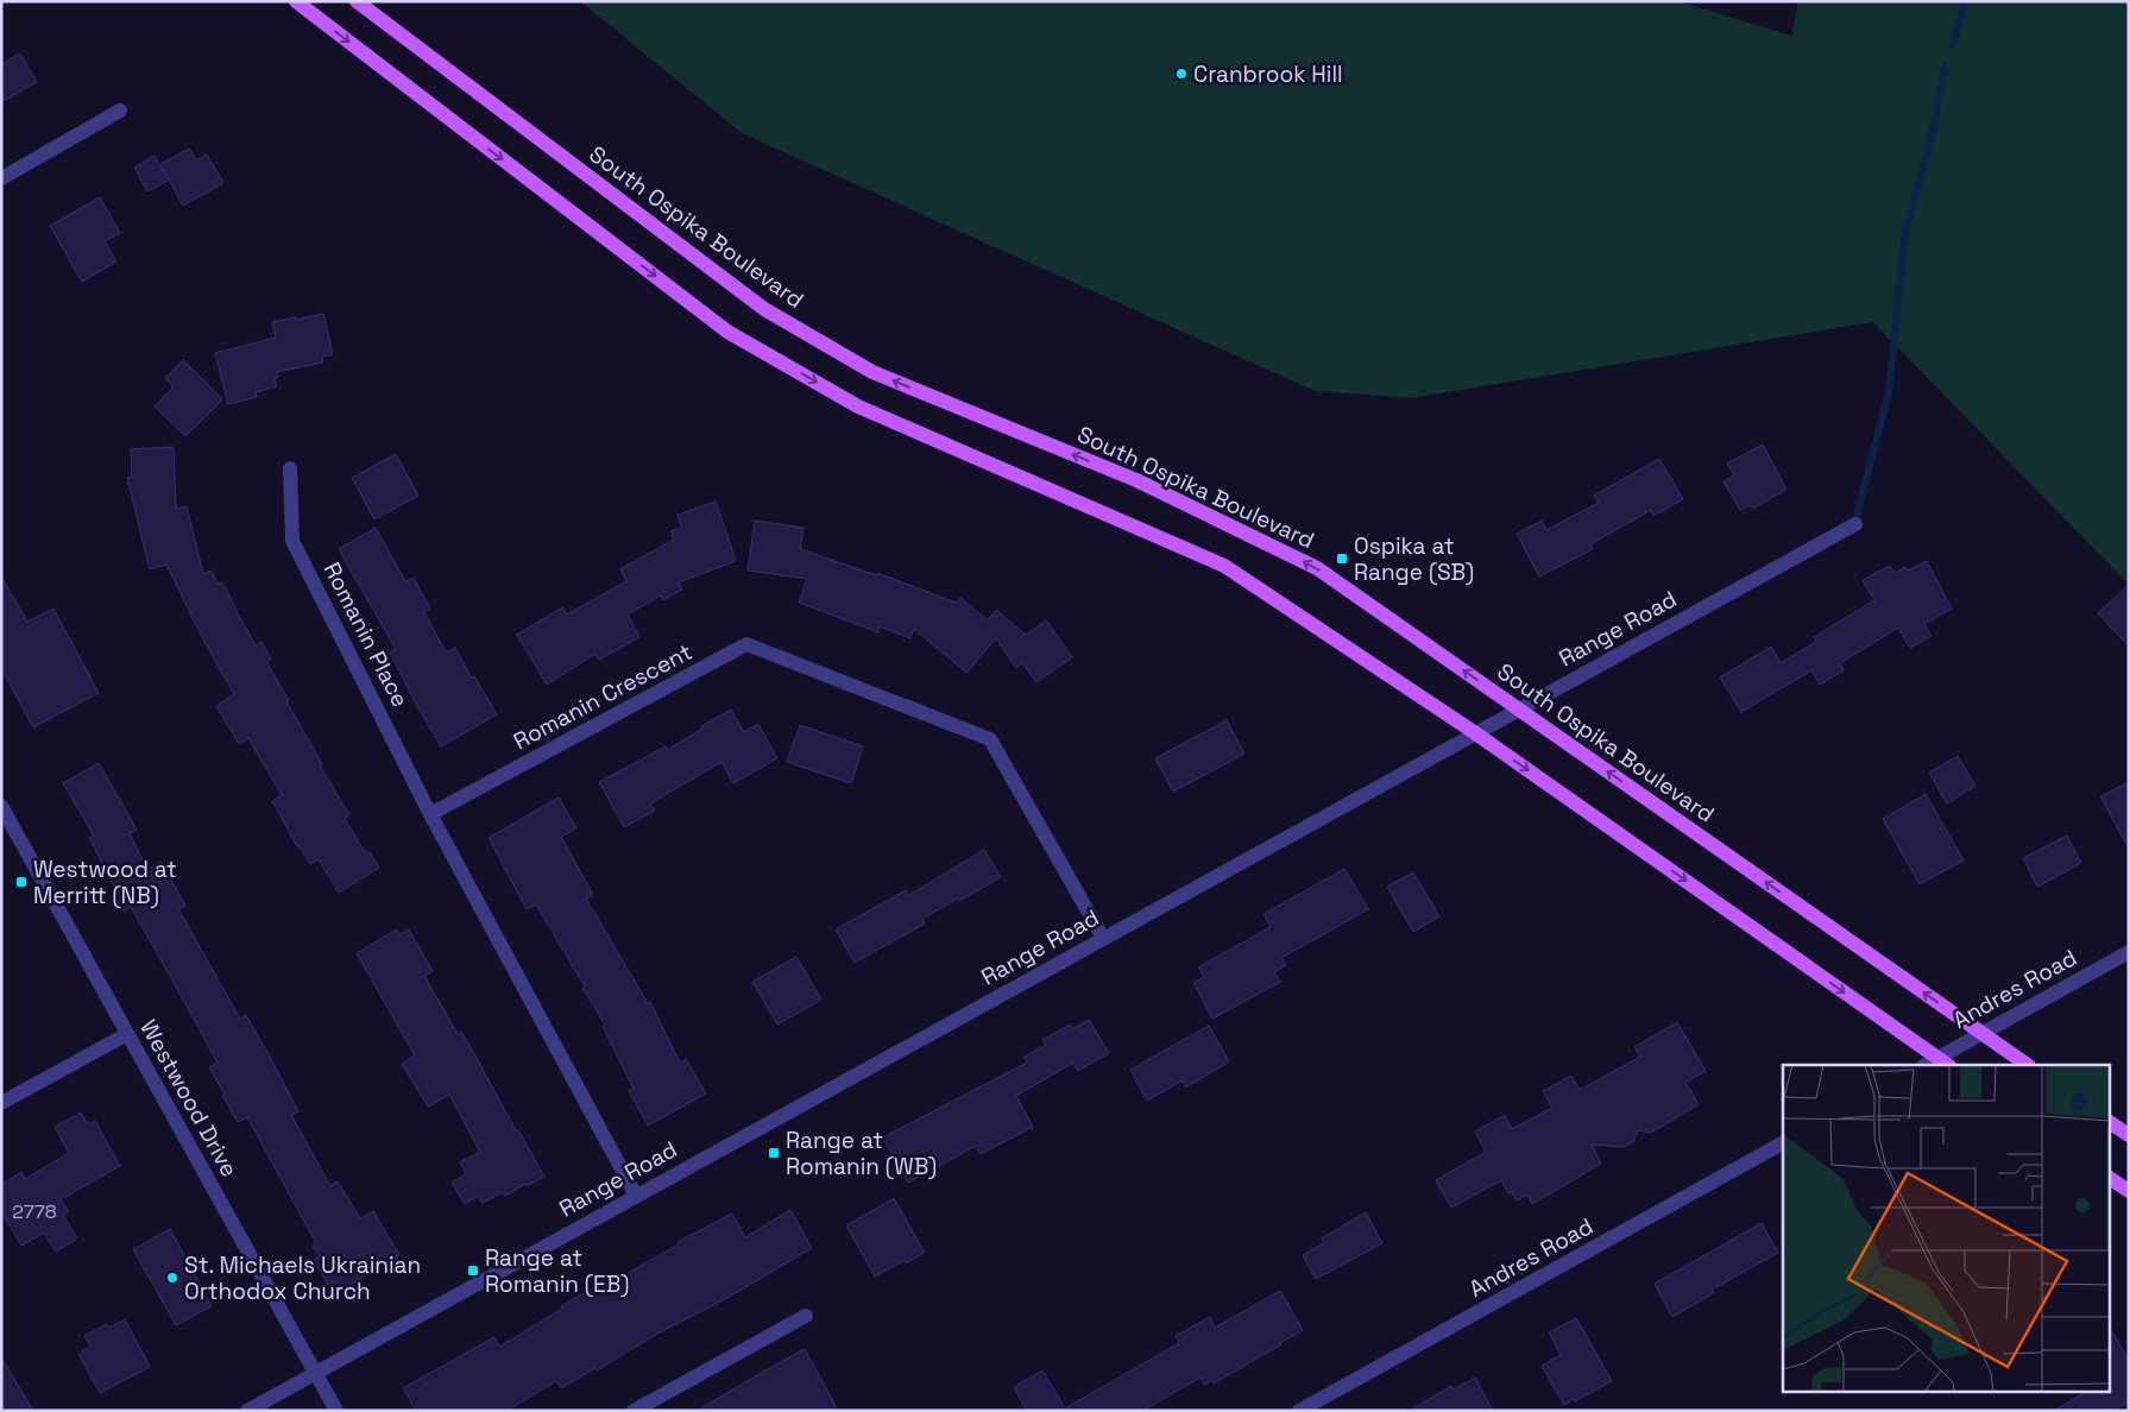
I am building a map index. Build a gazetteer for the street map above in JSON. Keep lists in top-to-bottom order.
{
  "streets": {
    "main road": ["South Ospika Boulevard"],
    "street": [
      "Range Road",
      "Romanin Place",
      "Romanin Crescent",
      "Andres Road",
      "Westwood Drive"
    ]
  },
  "crossings": [
    ["South Ospika Boulevard", "Range Road"],
    ["South Ospika Boulevard", "Andres Road"],
    ["Range Road", "Romanin Crescent"],
    ["Range Road", "Westwood Drive"],
    ["Romanin Place", "Romanin Crescent"]
  ],
  "places": {
    "other": ["Cranbrook Hill", "St. Michaels Ukrainian Orthodox Church"],
    "transit": [
      "Ospika at Range (SB)",
      "Westwood at Merritt (NB)",
      "Range at Romanin (WB)",
      "Range at Romanin (EB)"
    ]
  },
  "house_numbers": ["2778"]
}
